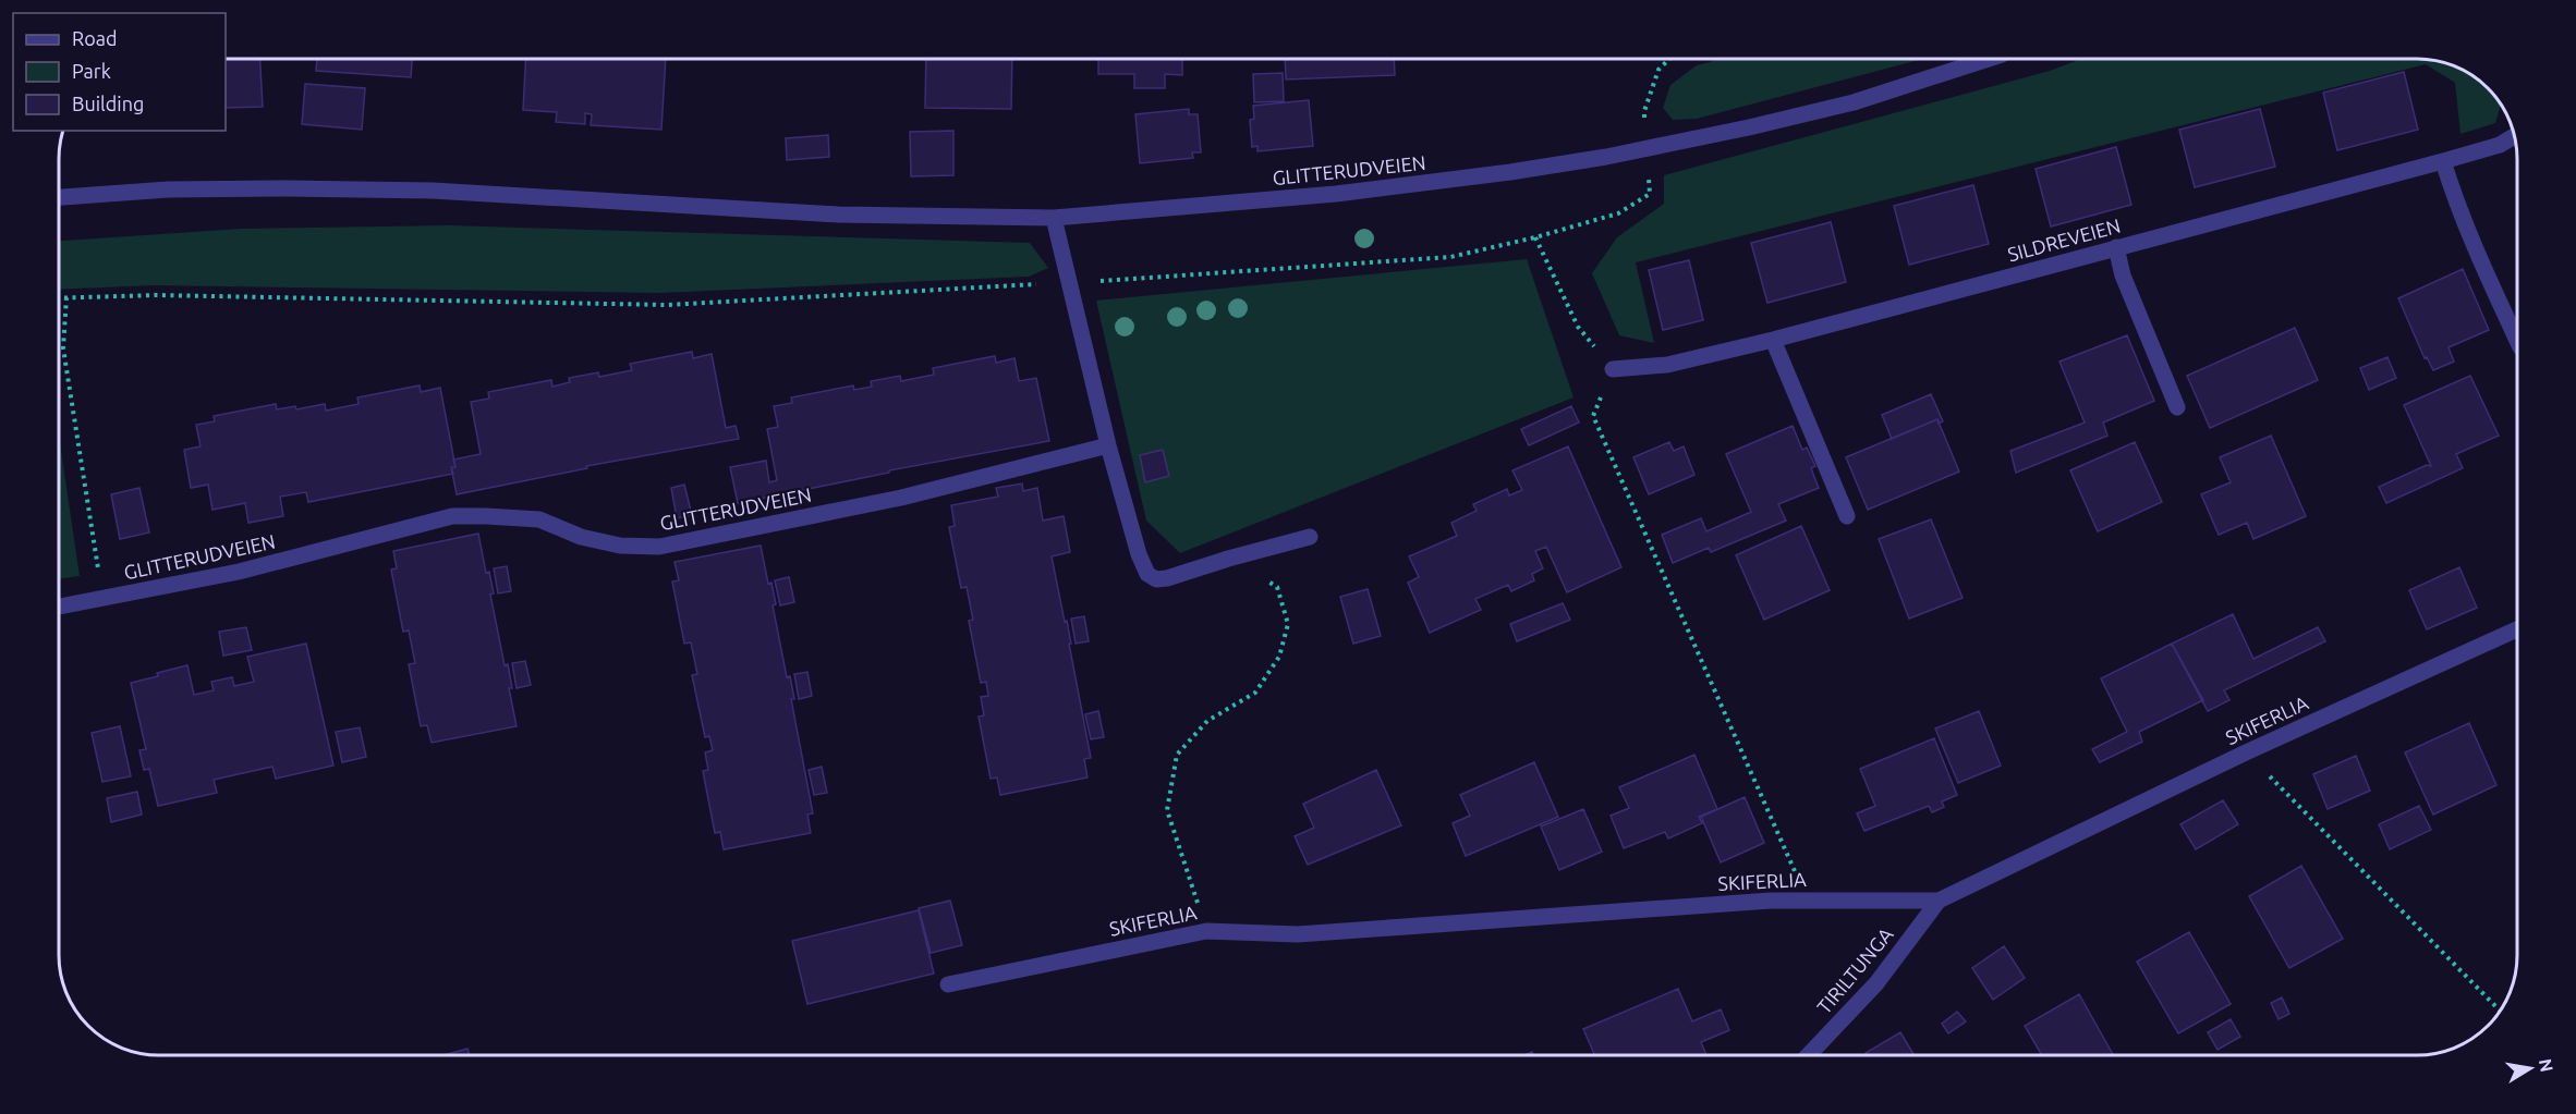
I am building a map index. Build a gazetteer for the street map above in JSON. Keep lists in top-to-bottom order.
{
  "streets": {
    "street": [
      "GLITTERUDVEIEN",
      "SILDREVEIEN",
      "SKIFERLIA",
      "TIRILTUNGA"
    ]
  },
  "crossings": [
    ["SKIFERLIA", "TIRILTUNGA"]
  ],
  "legend": ["Road", "Park", "Building"],
  "north": "right"
}
